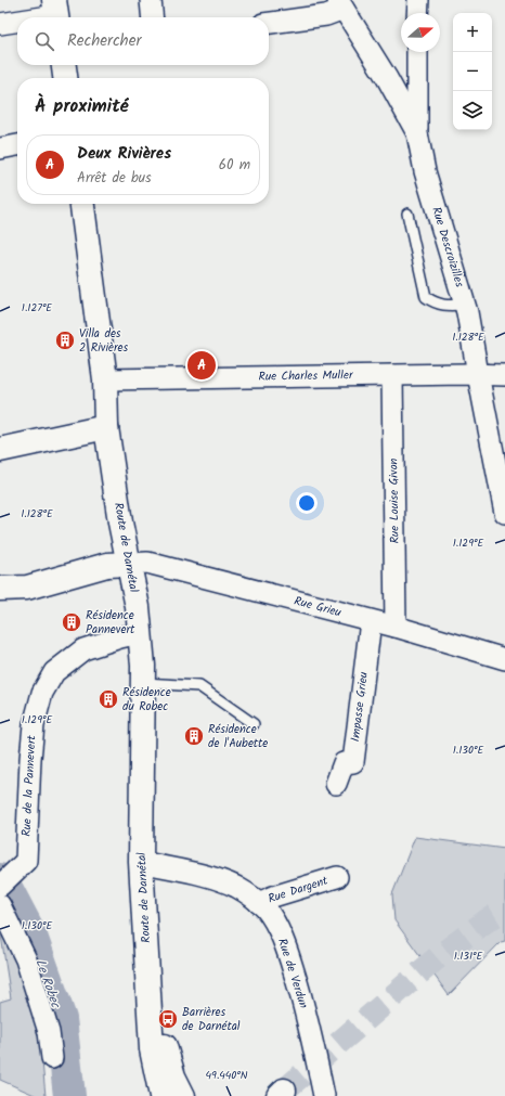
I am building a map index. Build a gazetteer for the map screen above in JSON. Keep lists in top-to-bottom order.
{
  "streets": {
    "street": [
      "Rue Descroizilles",
      "Rue Charles Muller",
      "Rue Louise Givon",
      "Route de Darnétal",
      "Rue Grieu",
      "Impasse Grieu",
      "Rue de la Pannevert",
      "Rue Dargent",
      "Rue de Verdun"
    ]
  },
  "crossings": [
    ["Rue Descroizilles", "Rue Charles Muller"],
    ["Rue Charles Muller", "Rue Louise Givon"],
    ["Rue Charles Muller", "Route de Darnétal"],
    ["Rue Louise Givon", "Rue Grieu"],
    ["Route de Darnétal", "Rue Grieu"],
    ["Route de Darnétal", "Rue de la Pannevert"],
    ["Route de Darnétal", "Rue de Verdun"],
    ["Rue Grieu", "Impasse Grieu"],
    ["Rue Dargent", "Rue de Verdun"]
  ],
  "water": ["Le Robec"],
  "places": {
    "building": [
      "Villa des 2 Rivières",
      "Résidence Pannevert",
      "Résidence du Robec",
      "Résidence de l'Aubette"
    ],
    "bus stop": ["Barrières de Darnétal"]
  },
  "north": "right",
  "page": {
    "map_buttons": ["+", "−"],
    "search": "Rechercher",
    "heading": "À proximité",
    "list": [
      {
        "mark": "A",
        "name": "Deux Rivières",
        "note": "Arrêt de bus",
        "value": "60 m"
      }
    ],
    "pins": "A"
  },
  "coordinates": [
    "1.127°E",
    "1.128°E",
    "1.129°E",
    "1.130°E",
    "1.131°E",
    "49.440°N"
  ]
}
